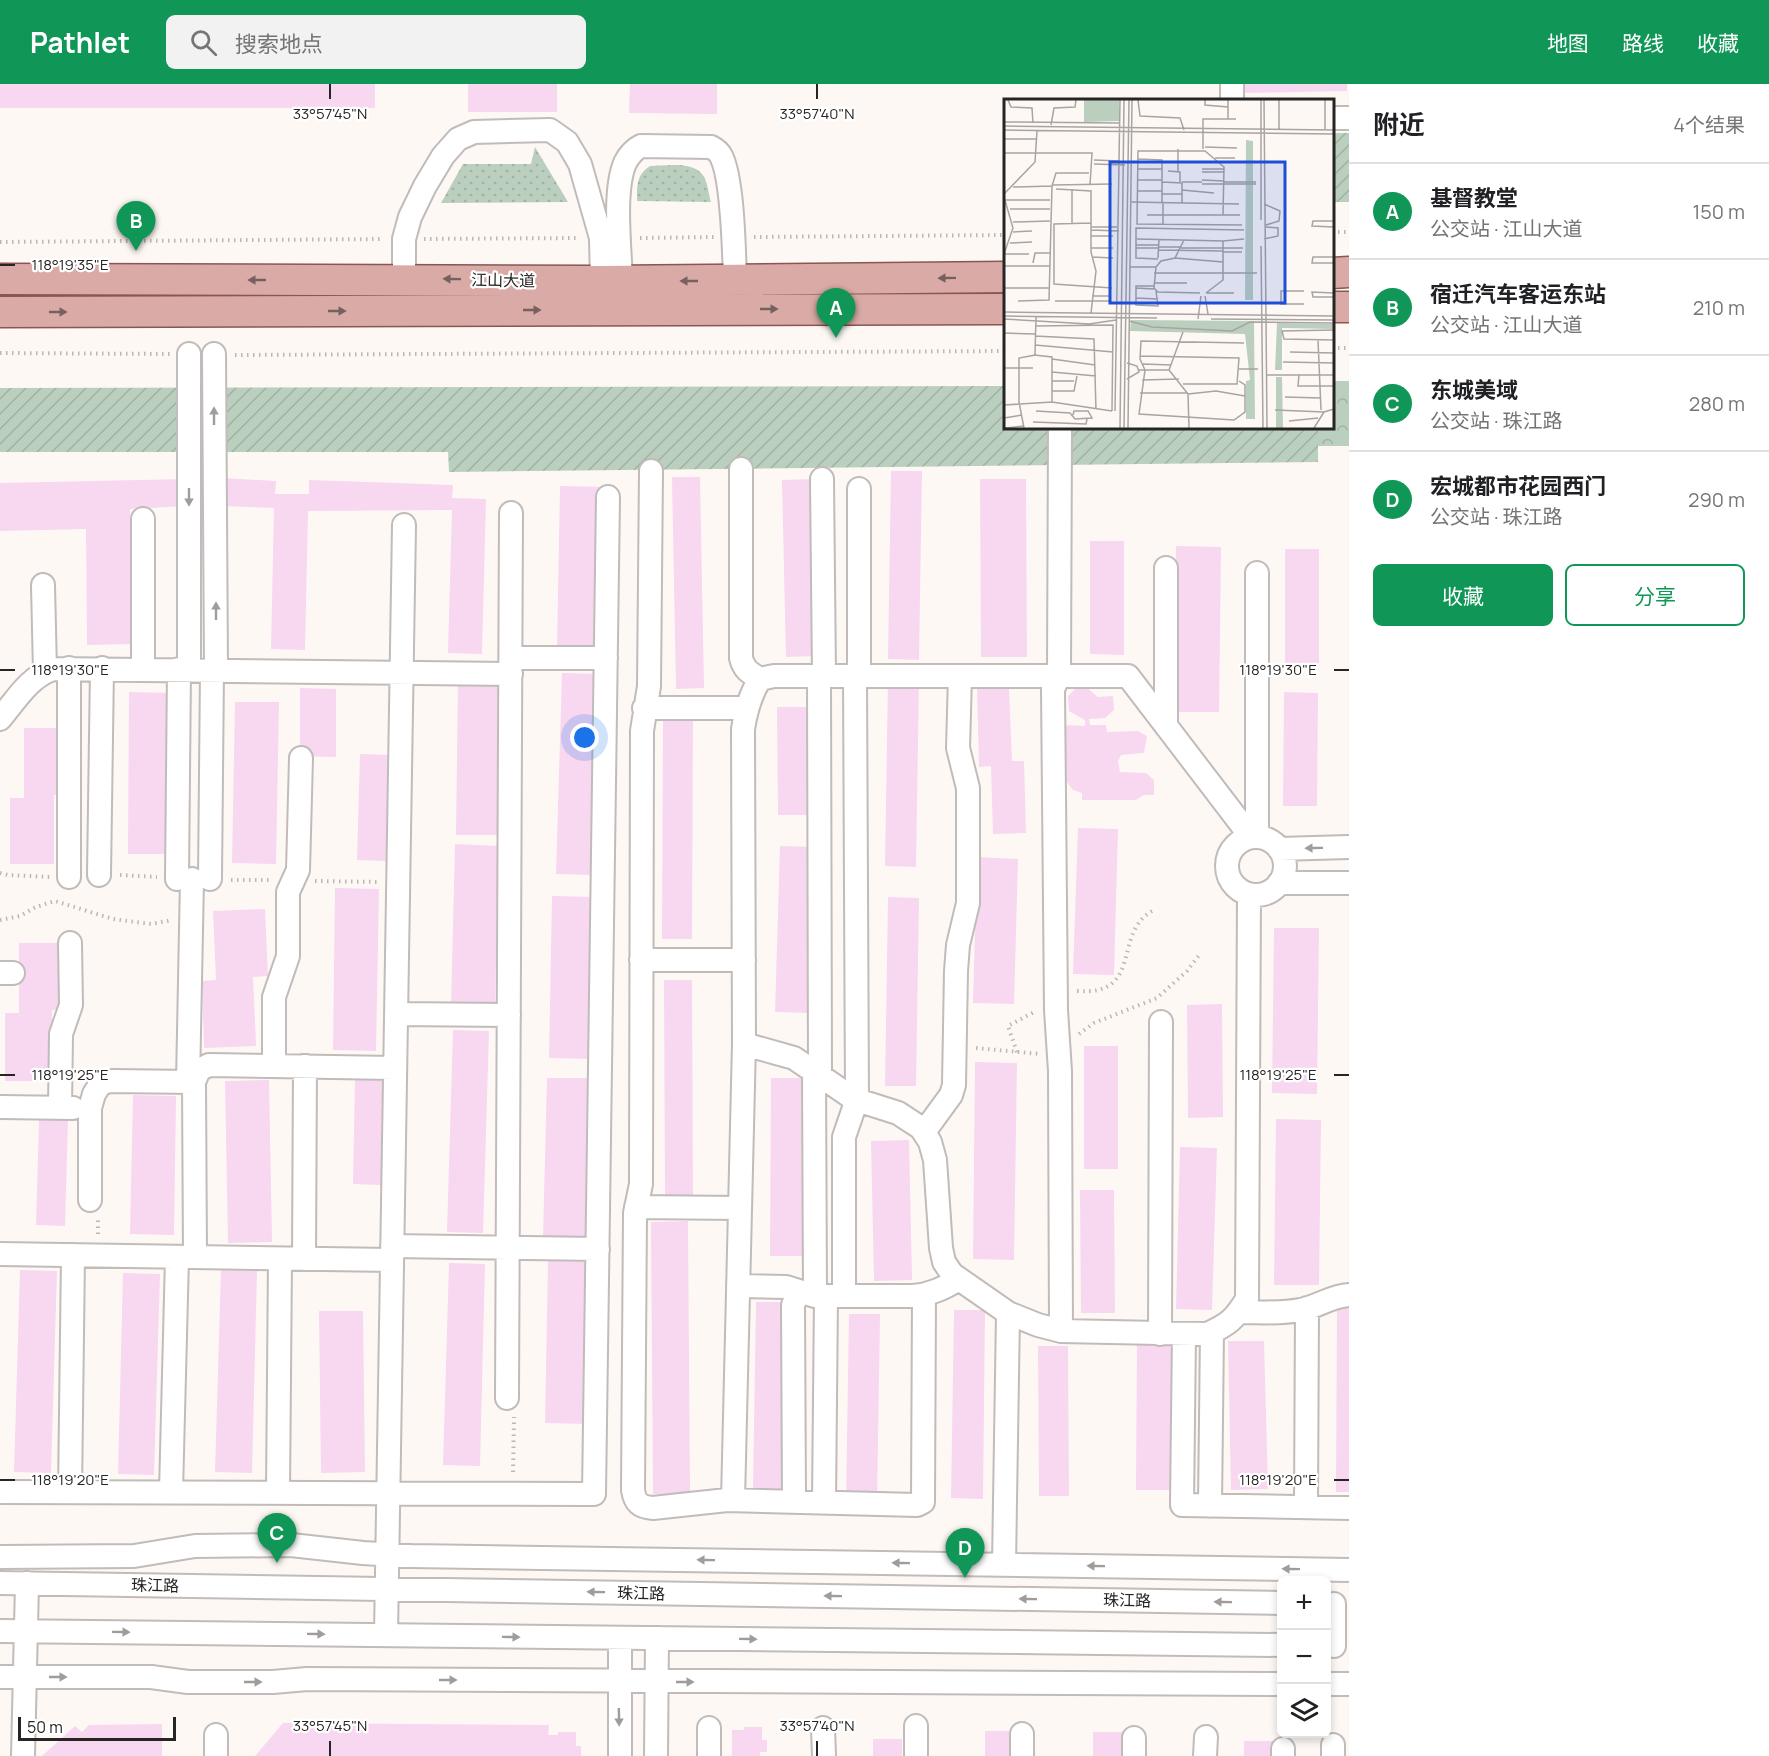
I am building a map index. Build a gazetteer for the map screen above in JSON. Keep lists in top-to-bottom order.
{
  "streets": {
    "main road": ["江山大道"],
    "street": ["珠江路"]
  },
  "scale_bar": "50 m",
  "page": {
    "header": "Pathlet",
    "search": "搜索地点",
    "nav": ["地图", "路线", "收藏"],
    "heading": ["附近", "4个结果"],
    "list": [
      {
        "mark": "A",
        "name": "基督教堂",
        "note": "公交站 · 江山大道",
        "value": "150 m"
      },
      {
        "mark": "B",
        "name": "宿迁汽车客运东站",
        "note": "公交站 · 江山大道",
        "value": "210 m"
      },
      {
        "mark": "C",
        "name": "东城美域",
        "note": "公交站 · 珠江路",
        "value": "280 m"
      },
      {
        "mark": "D",
        "name": "宏城都市花园西门",
        "note": "公交站 · 珠江路",
        "value": "290 m"
      }
    ],
    "pins": [
      "B",
      "A",
      "C",
      "D"
    ],
    "buttons": ["收藏", "分享"],
    "map_buttons": ["+", "−"],
    "scale": "50 m"
  },
  "coordinates": [
    "33°57'45\"N",
    "33°57'40\"N",
    "118°19'35\"E",
    "118°19'30\"E",
    "118°19'25\"E",
    "118°19'20\"E"
  ]
}
